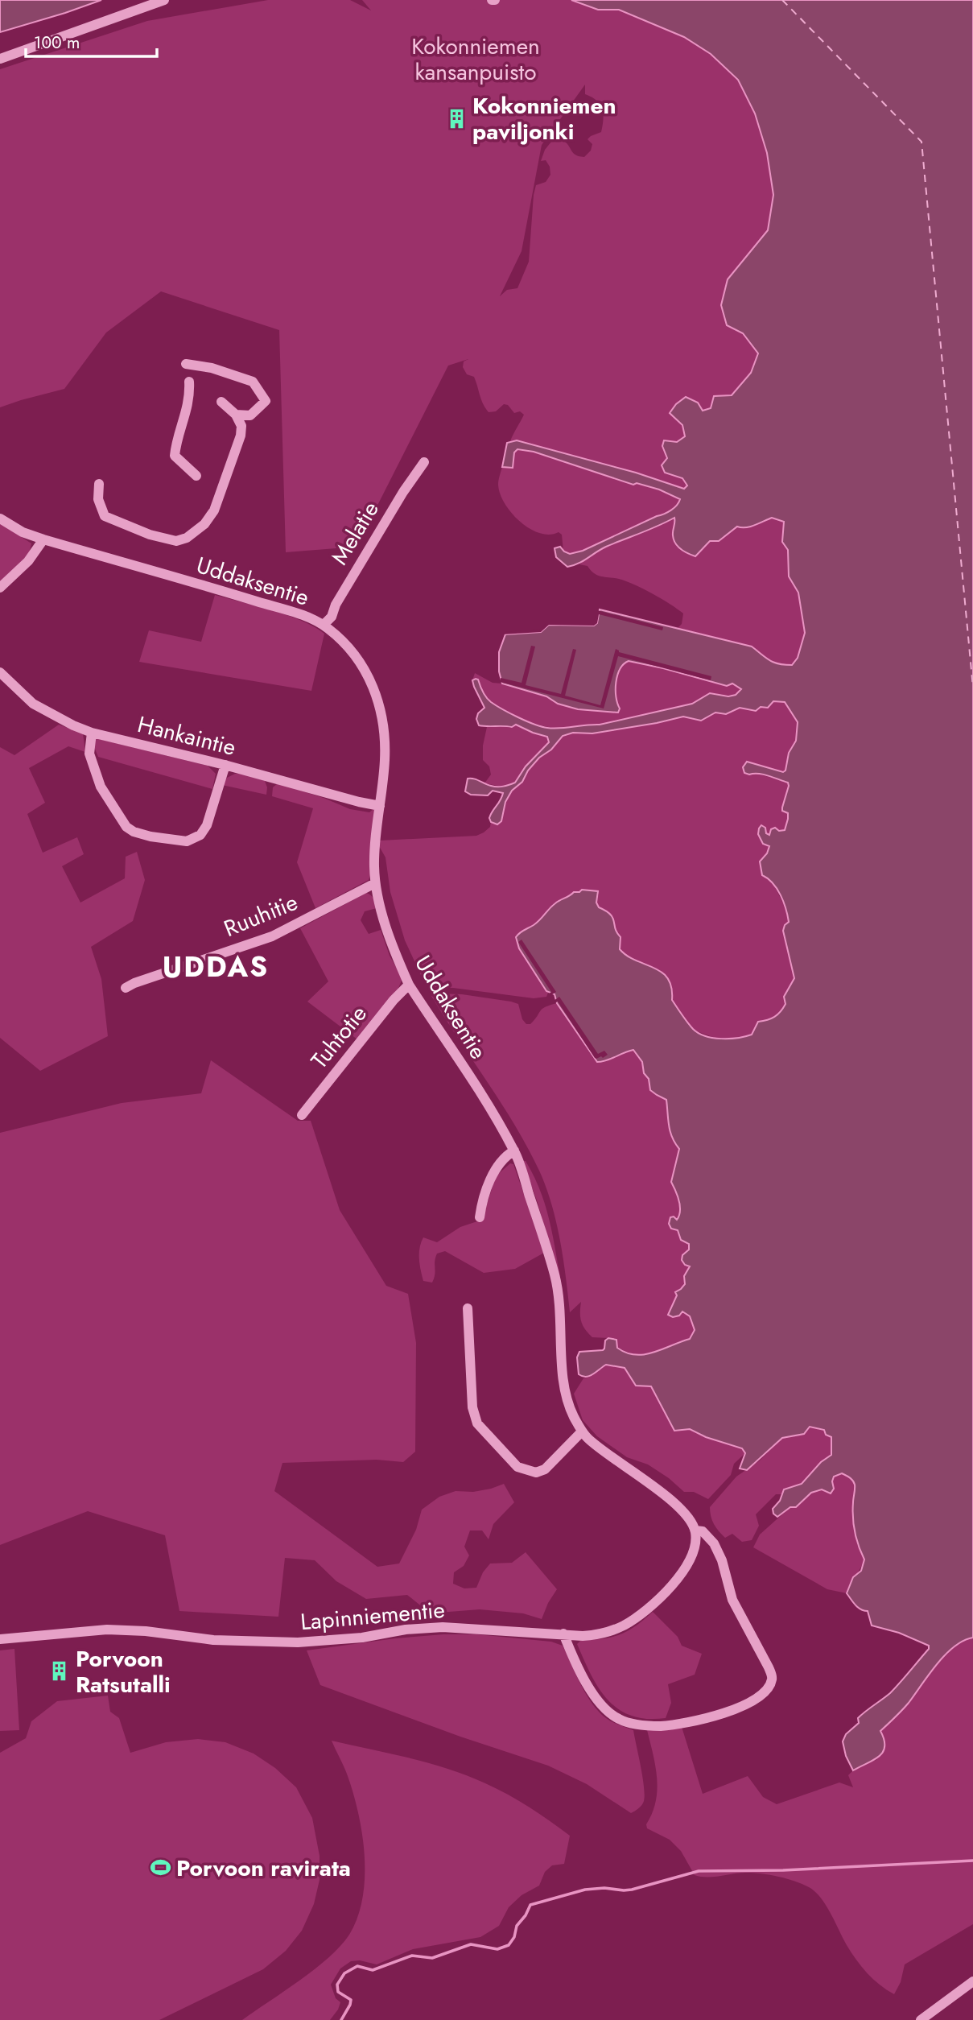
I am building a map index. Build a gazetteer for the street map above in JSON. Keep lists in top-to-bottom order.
{
  "streets": {
    "street": [
      "Melatie",
      "Uddaksentie",
      "Hankaintie",
      "Ruuhitie",
      "Tuhtotie",
      "Lapinniementie"
    ]
  },
  "crossings": [
    ["Melatie", "Uddaksentie"],
    ["Uddaksentie", "Hankaintie"],
    ["Uddaksentie", "Ruuhitie"],
    ["Uddaksentie", "Tuhtotie"],
    ["Uddaksentie", "Lapinniementie"]
  ],
  "districts": ["UDDAS"],
  "parks": ["Kokonniemen kansanpuisto"],
  "places": {
    "building": ["Kokonniemen paviljonki", "Porvoon Ratsutalli"],
    "sports": ["Porvoon ravirata"]
  },
  "scale_bar": "100 m"
}
